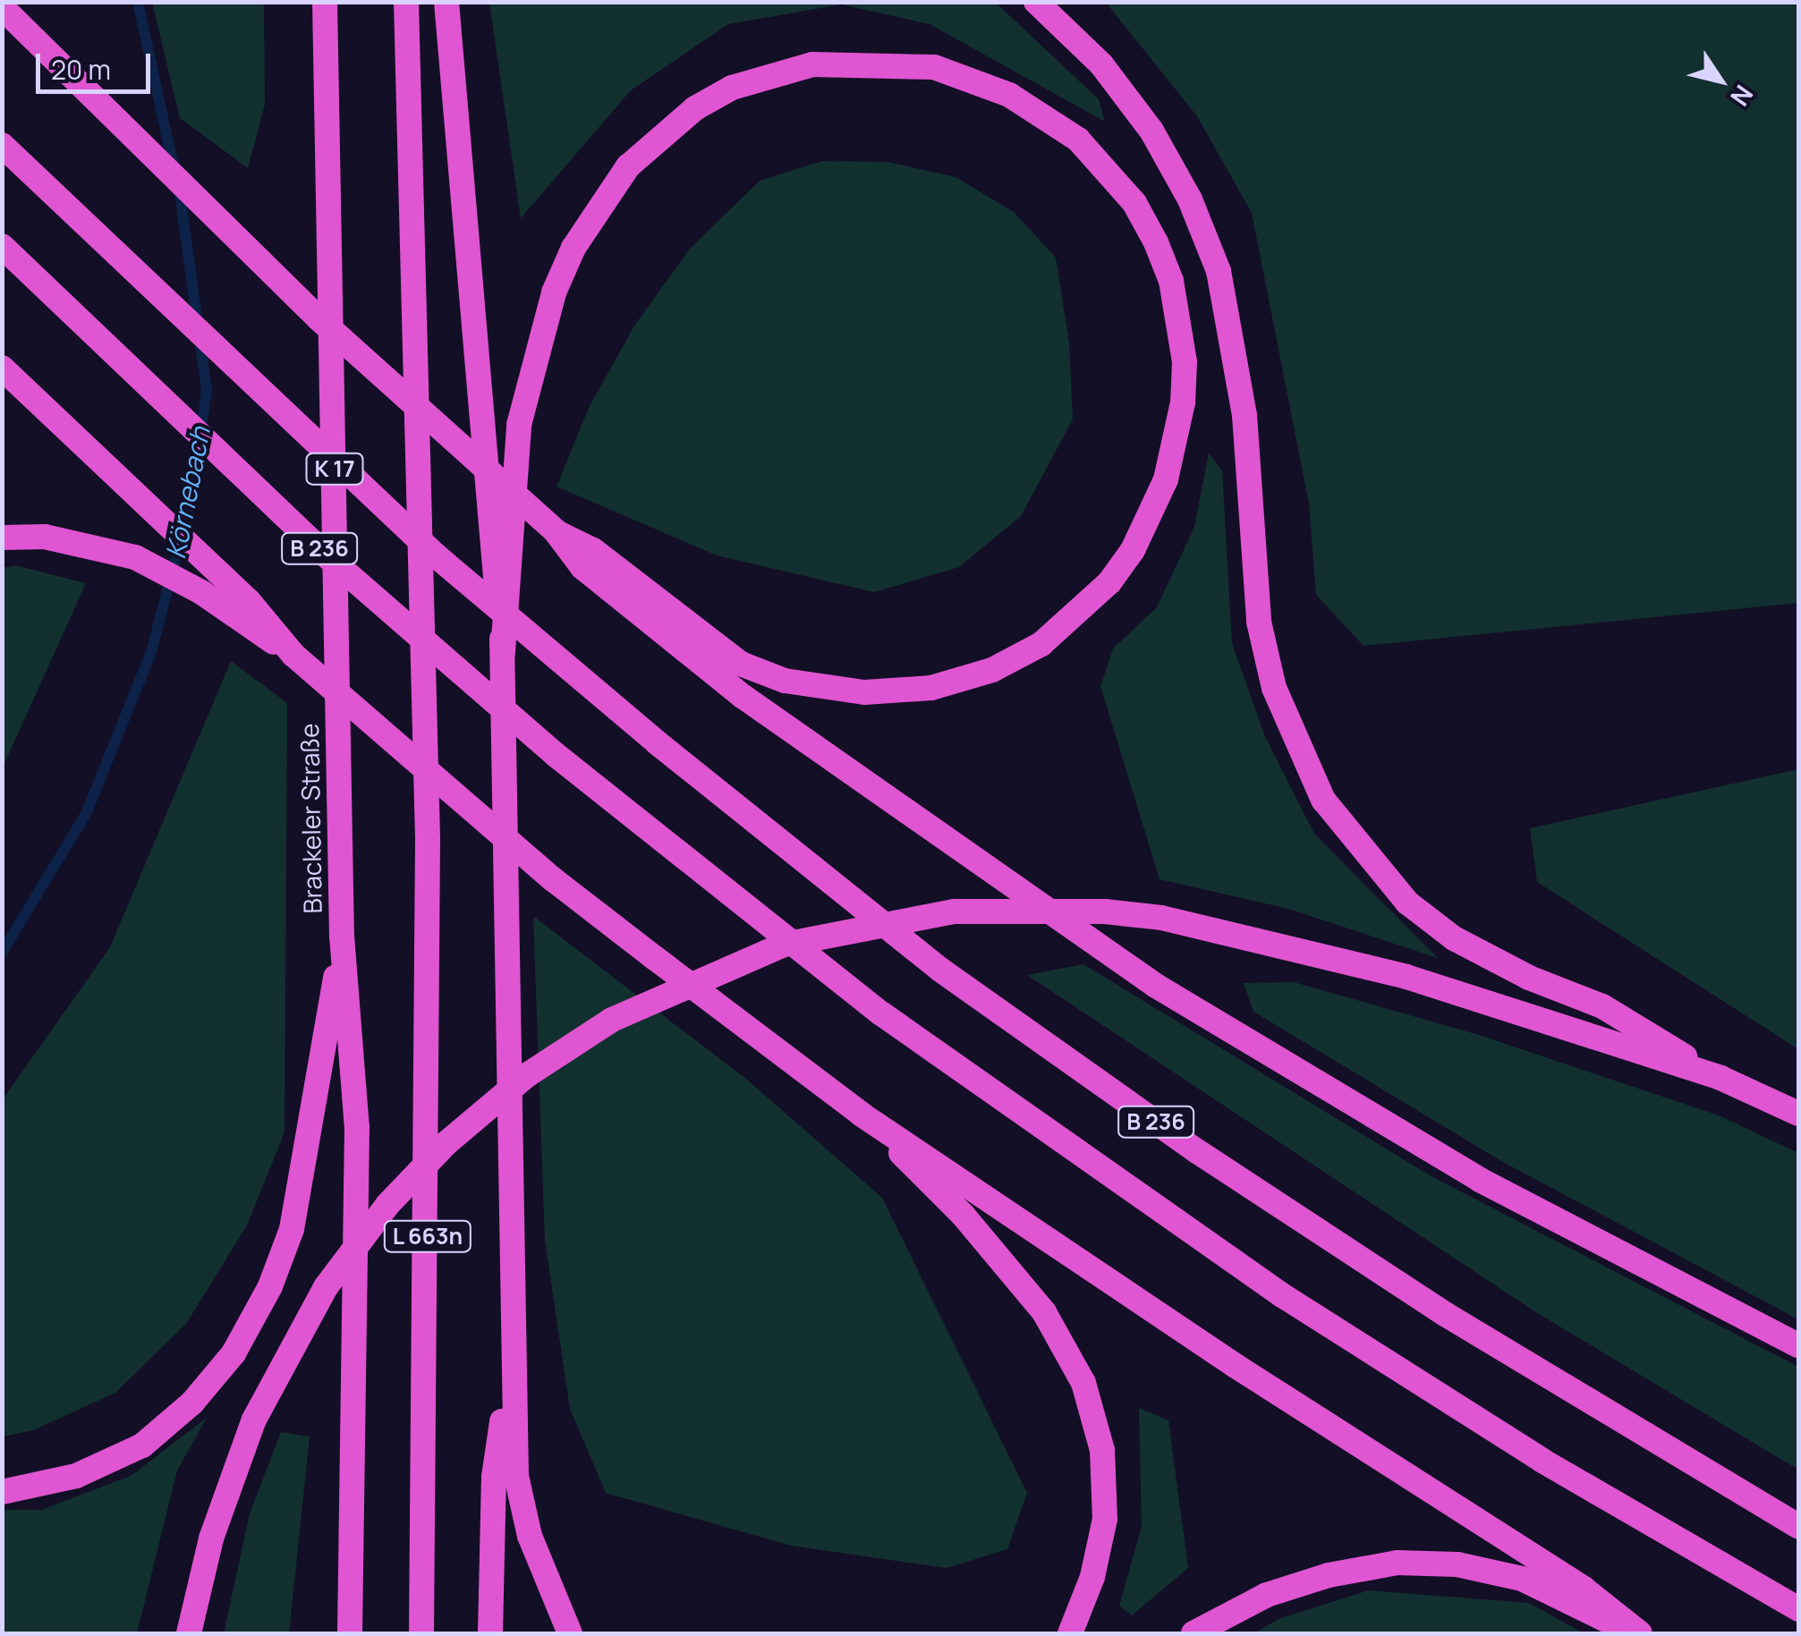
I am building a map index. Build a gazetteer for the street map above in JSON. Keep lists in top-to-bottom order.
{
  "streets": {
    "highway": [
      "K 17",
      "B 236",
      "Brackeler Straße",
      "L 663n"
    ]
  },
  "water": ["Körnebach"],
  "scale_bar": "20 m",
  "north": "bottom right"
}
